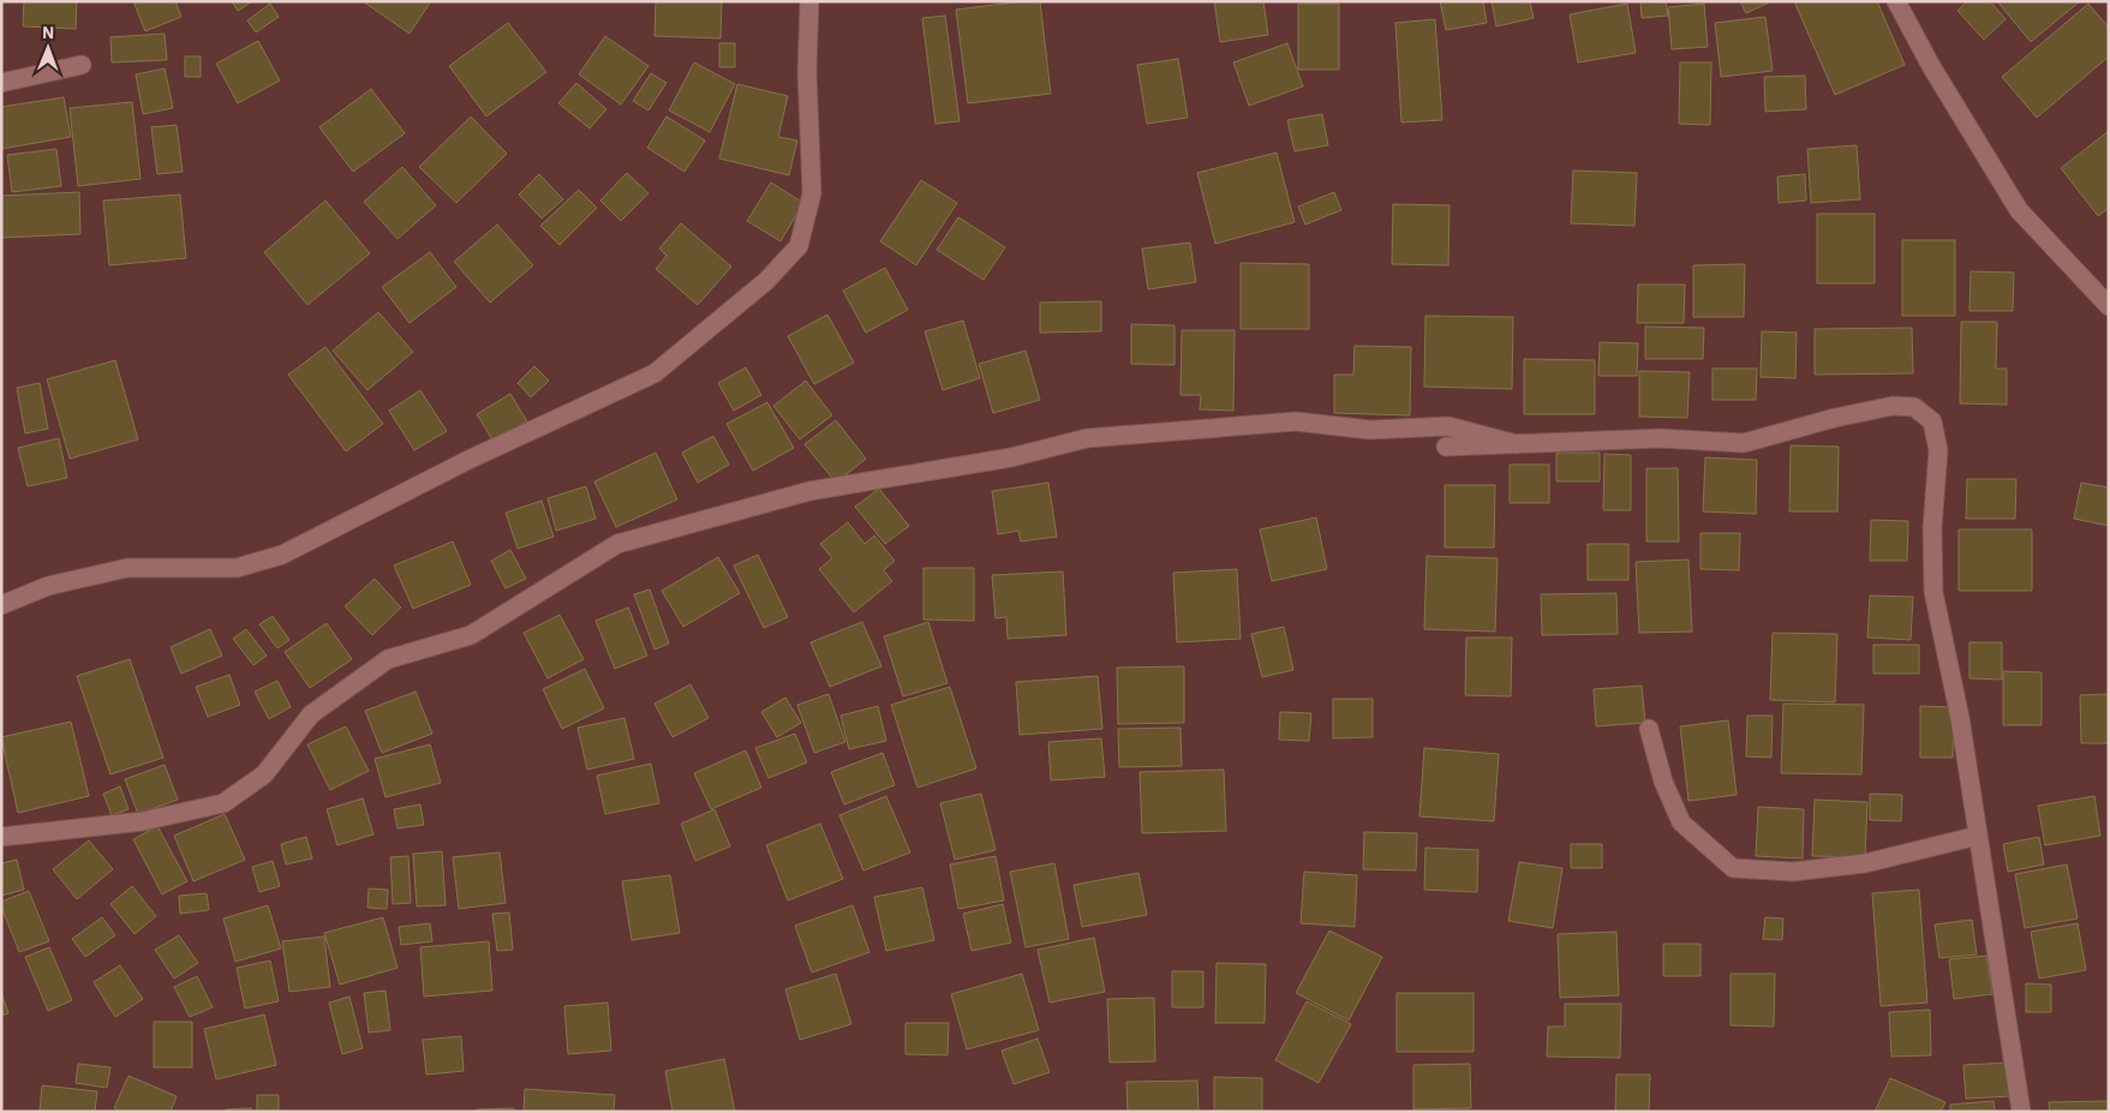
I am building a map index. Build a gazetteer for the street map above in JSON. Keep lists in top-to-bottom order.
{
  "north": "top"
}
